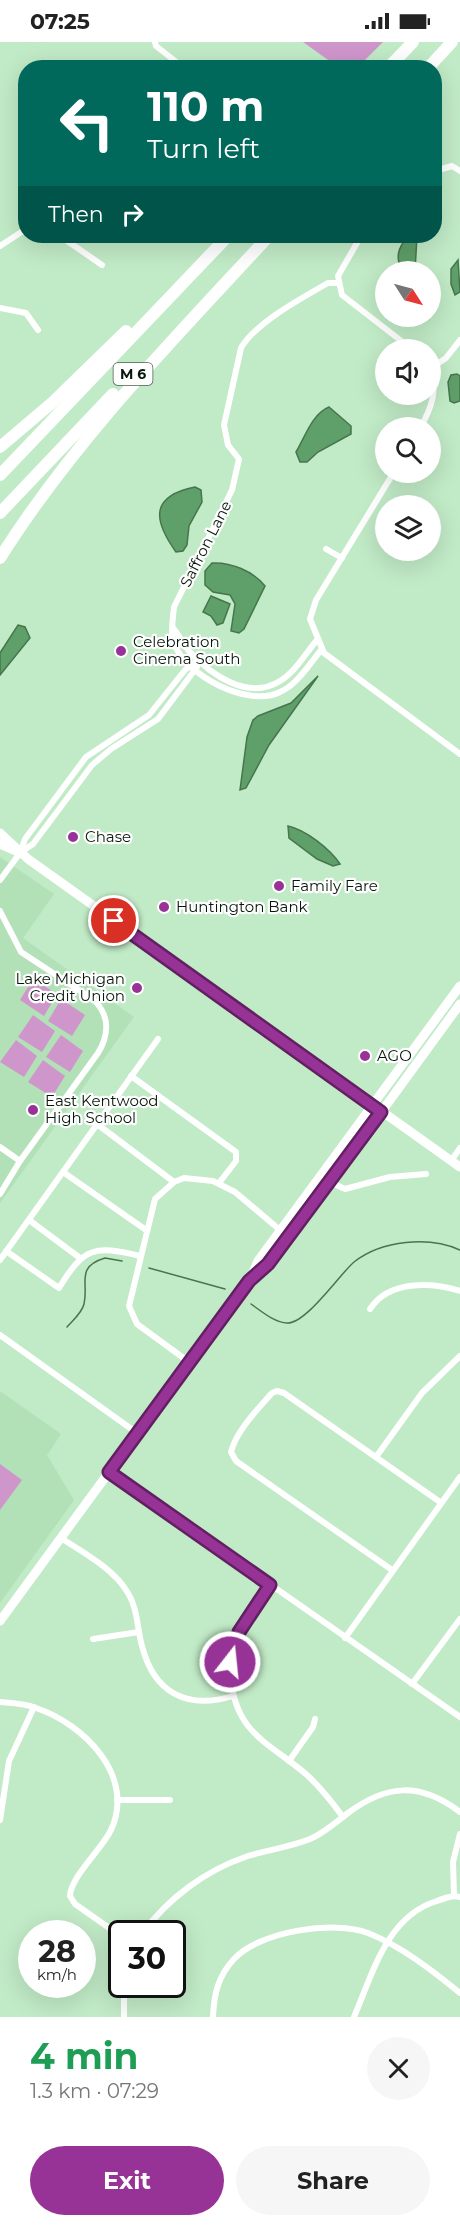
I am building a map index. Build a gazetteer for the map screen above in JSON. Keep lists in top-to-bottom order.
{
  "streets": {
    "highway": ["M 6"],
    "street": ["Saffron Lane"]
  },
  "places": [
    "Celebration Cinema South",
    "Chase",
    "Family Fare",
    "Huntington Bank",
    "Lake Michigan Credit Union",
    "AGO",
    "East Kentwood High School"
  ],
  "north": "bottom right",
  "page": {
    "status": "07:25",
    "turn": ["110 m", "Turn left"],
    "then": "Then",
    "speed": "28 km/h",
    "limit": "30",
    "heading": ["4 min", "1.3 km · 07:29"],
    "buttons": ["Exit", "Share"]
  }
}
